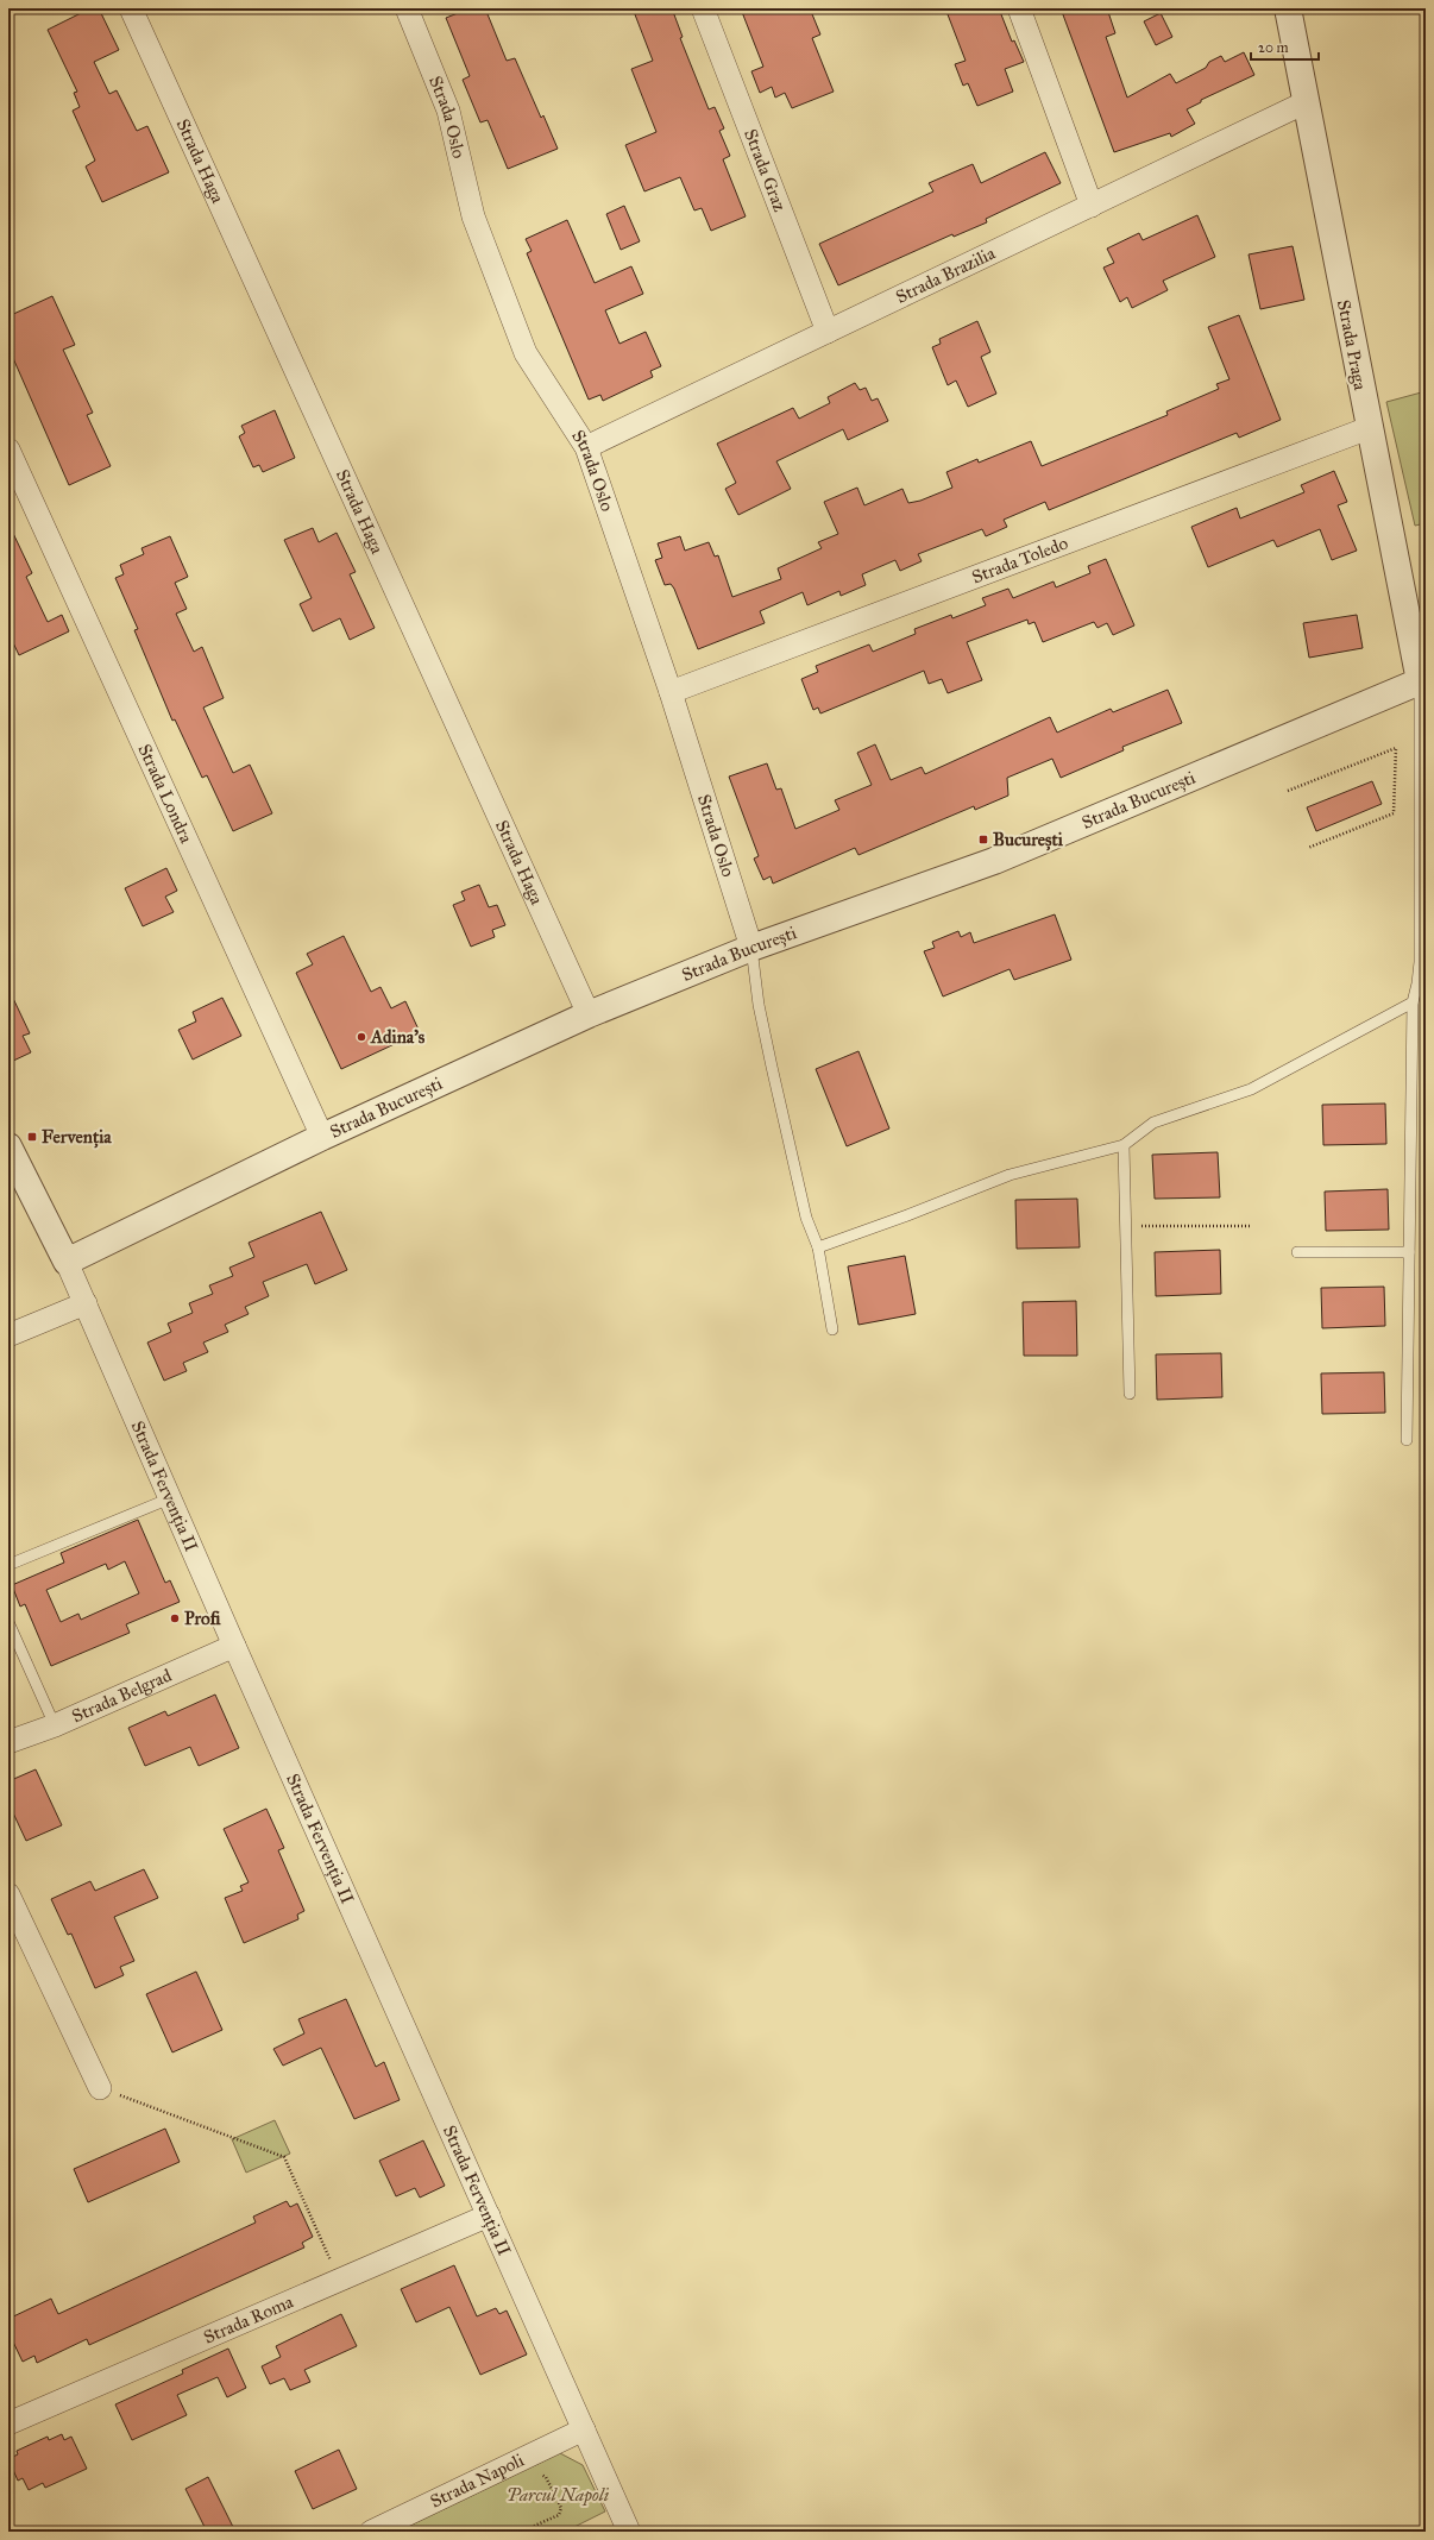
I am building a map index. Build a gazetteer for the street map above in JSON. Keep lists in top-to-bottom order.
{
  "streets": {
    "street": [
      "Strada Oslo",
      "Strada Haga",
      "Strada Graz",
      "Strada Brazilia",
      "Strada Praga",
      "Strada Toledo",
      "Strada Londra",
      "Strada București",
      "Strada Fervenția II",
      "Strada Belgrad",
      "Strada Roma",
      "Strada Napoli"
    ]
  },
  "crossings": [
    ["Strada Oslo", "Strada Brazilia"],
    ["Strada Oslo", "Strada Toledo"],
    ["Strada Oslo", "Strada București"],
    ["Strada Haga", "Strada București"],
    ["Strada Graz", "Strada Brazilia"],
    ["Strada Brazilia", "Strada Praga"],
    ["Strada Praga", "Strada Toledo"],
    ["Strada Praga", "Strada București"],
    ["Strada Londra", "Strada București"],
    ["Strada București", "Strada Fervenția II"],
    ["Strada Fervenția II", "Strada Belgrad"],
    ["Strada Fervenția II", "Strada Roma"],
    ["Strada Fervenția II", "Strada Napoli"]
  ],
  "parks": ["Parcul Napoli"],
  "places": {
    "transit": ["București", "Fervenția"],
    "other": ["Adina's", "Profi"]
  },
  "scale_bar": "20 m"
}
